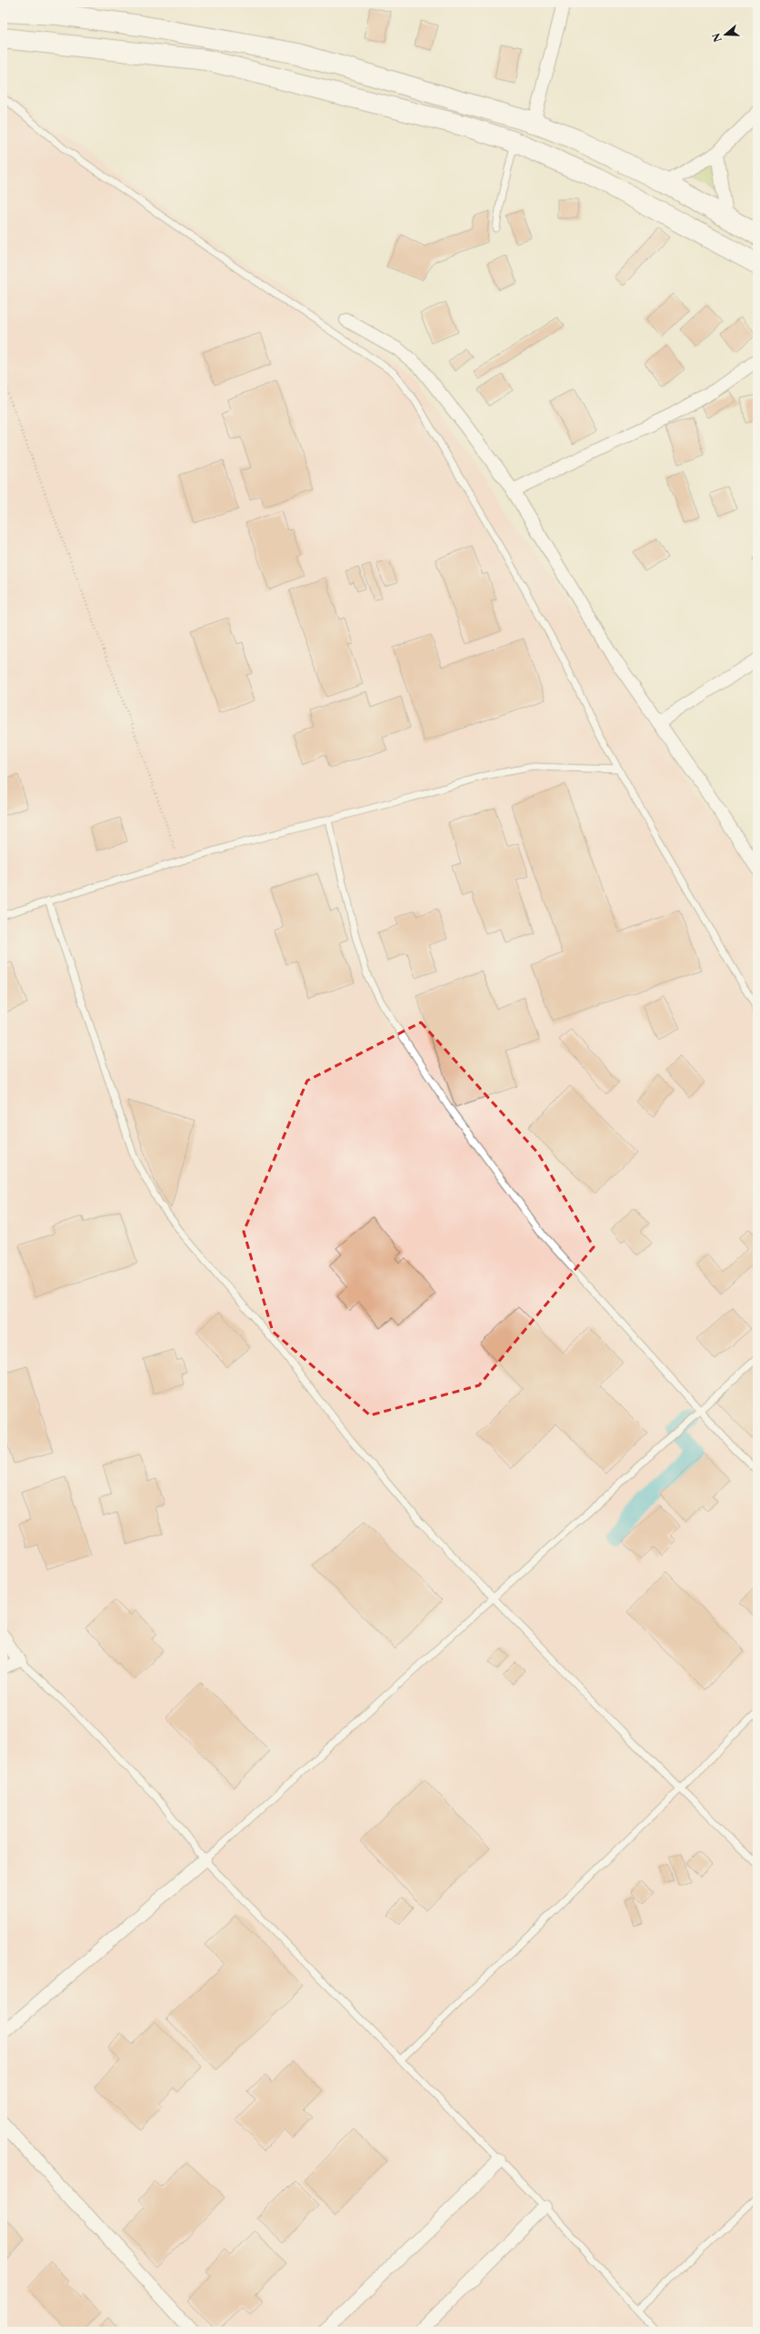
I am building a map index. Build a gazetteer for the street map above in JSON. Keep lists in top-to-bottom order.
{
  "north": "left"
}
